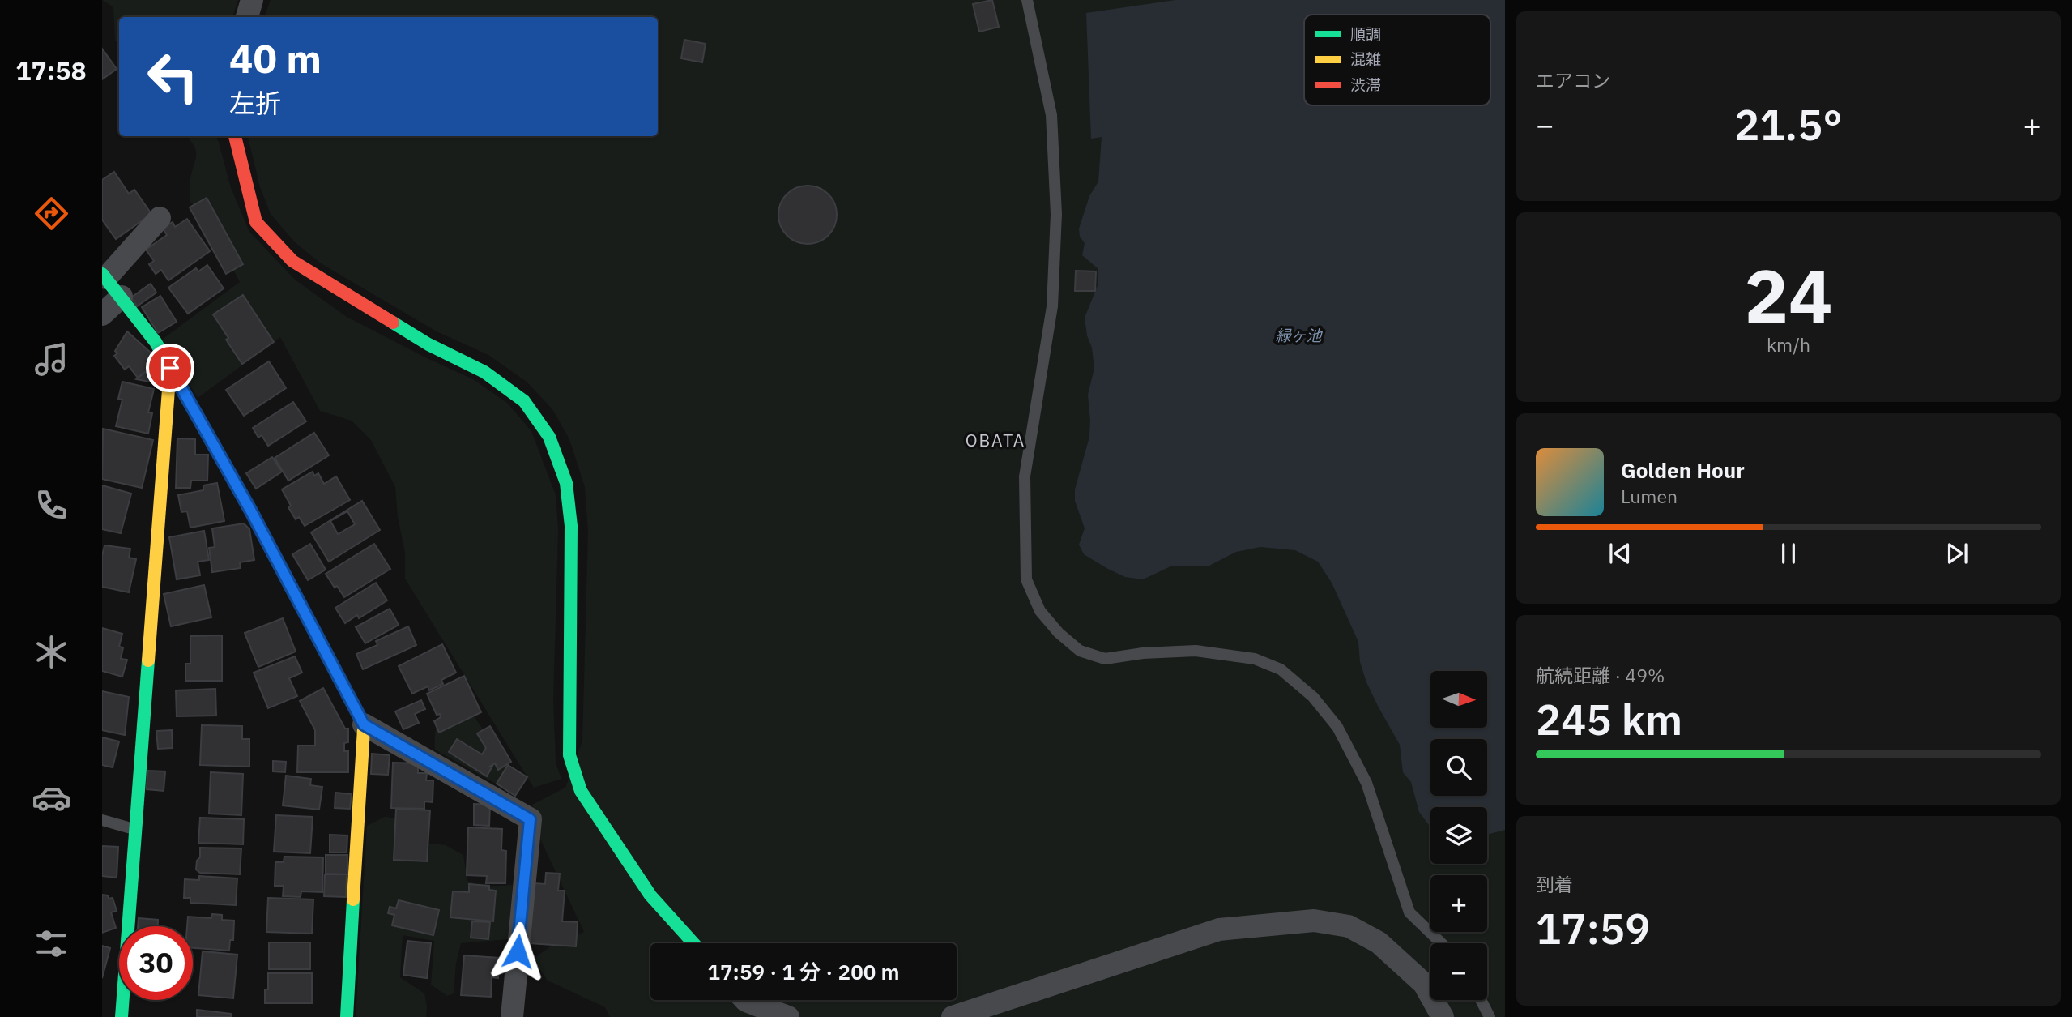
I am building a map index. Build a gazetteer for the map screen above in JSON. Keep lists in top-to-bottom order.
{
  "districts": ["OBATA"],
  "water": ["緑ヶ池"],
  "legend": ["順調", "混雑", "渋滞"],
  "north": "right",
  "page": {
    "tabs": "17:58",
    "tile": [
      "エアコン",
      ["24", "km/h"],
      ["航続距離 · 49%", "245 km"],
      ["到着", "17:59"]
    ],
    "turn": ["40 m", "左折"],
    "heat": ["−", "21.5°", "+"],
    "song": ["Golden Hour", "Lumen"],
    "map_buttons": ["+", "−"],
    "limit": "30",
    "trip": "17:59 · 1 分 · 200 m"
  }
}
